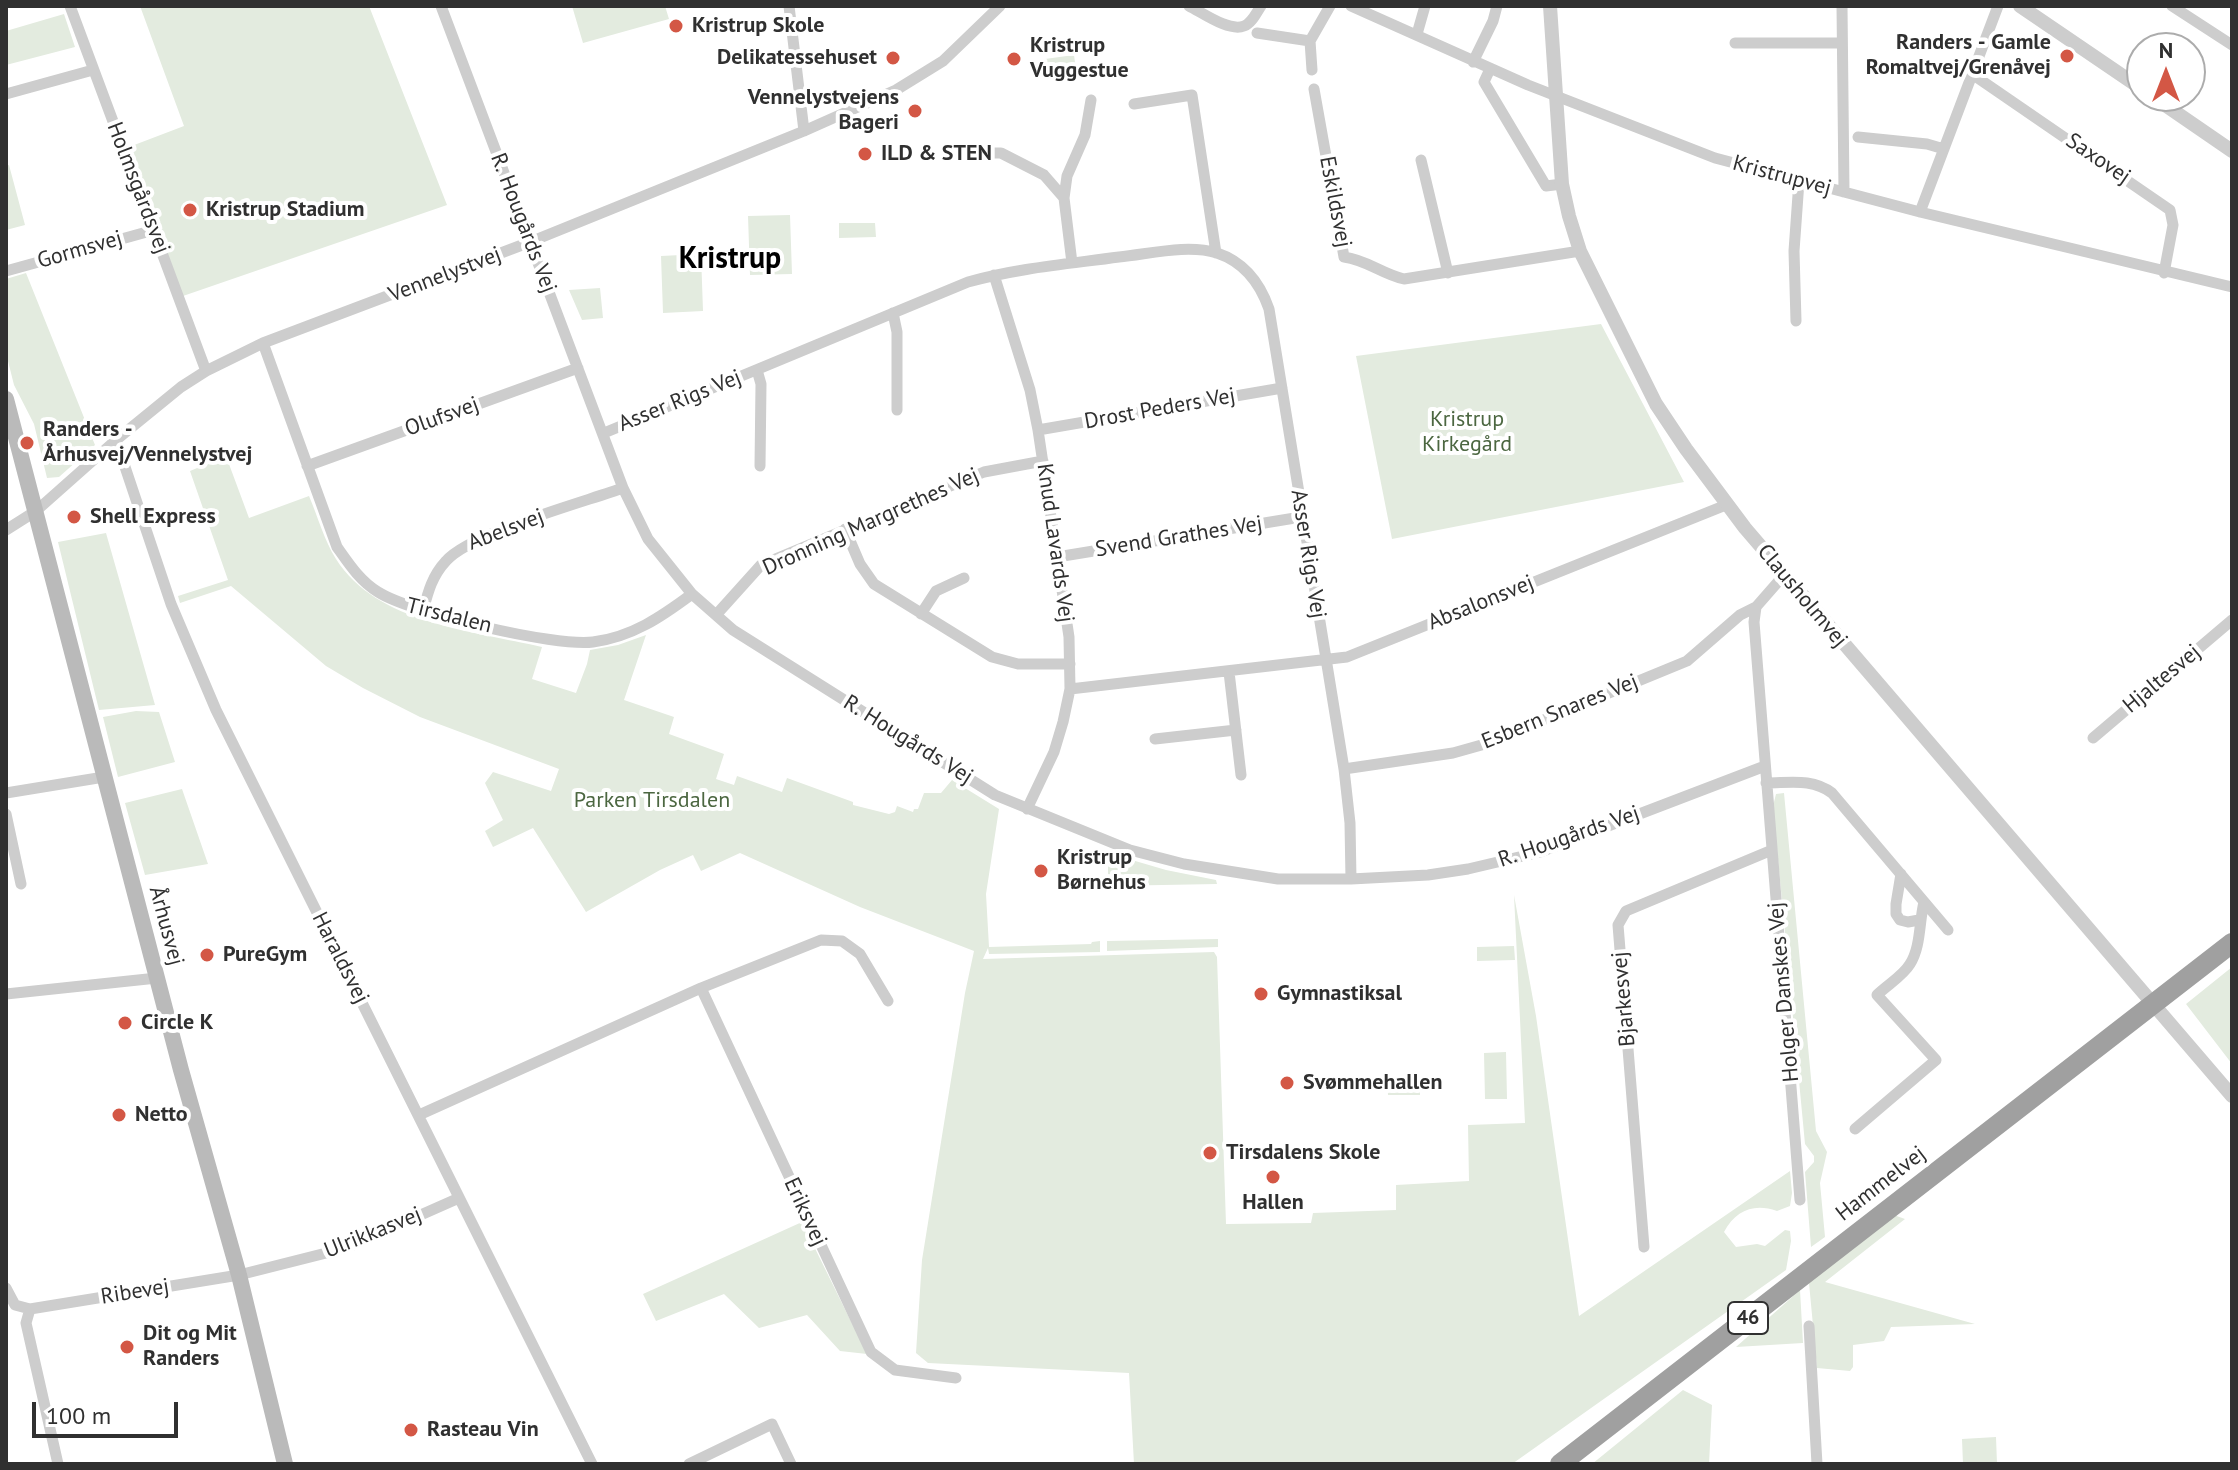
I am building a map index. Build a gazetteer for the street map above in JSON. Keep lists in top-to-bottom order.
{
  "streets": {
    "highway": ["Hammelvej", "46"],
    "main road": ["Århusvej"],
    "street": [
      "Saxovej",
      "Kristrupvej",
      "Holmsgårdsvej",
      "Eskildsvej",
      "R. Hougårds Vej",
      "Gormsvej",
      "Vennelystvej",
      "Asser Rigs Vej",
      "Drost Peders Vej",
      "Olufsvej",
      "Dronning Margrethes Vej",
      "Abelsvej",
      "Svend Grathes Vej",
      "Knud Lavards Vej",
      "Clausholmvej",
      "Absalonsvej",
      "Tirsdalen",
      "Hjaltesvej",
      "Esbern Snares Vej",
      "Haraldsvej",
      "Holger Danskes Vej",
      "Bjarkesvej",
      "Eriksvej",
      "Ulrikkasvej",
      "Ribevej"
    ]
  },
  "crossings": [
    ["Saxovej", "Kristrupvej"],
    ["Kristrupvej", "Clausholmvej"],
    ["Holmsgårdsvej", "Gormsvej"],
    ["Holmsgårdsvej", "Vennelystvej"],
    ["Eskildsvej", "Clausholmvej"],
    ["R. Hougårds Vej", "Vennelystvej"],
    ["R. Hougårds Vej", "Asser Rigs Vej"],
    ["R. Hougårds Vej", "Olufsvej"],
    ["R. Hougårds Vej", "Dronning Margrethes Vej"],
    ["R. Hougårds Vej", "Abelsvej"],
    ["R. Hougårds Vej", "Knud Lavards Vej"],
    ["R. Hougårds Vej", "Tirsdalen"],
    ["R. Hougårds Vej", "Holger Danskes Vej"],
    ["Vennelystvej", "Tirsdalen"],
    ["Vennelystvej", "Århusvej"],
    ["Vennelystvej", "Haraldsvej"],
    ["Asser Rigs Vej", "Drost Peders Vej"],
    ["Asser Rigs Vej", "Svend Grathes Vej"],
    ["Asser Rigs Vej", "Knud Lavards Vej"],
    ["Asser Rigs Vej", "Absalonsvej"],
    ["Asser Rigs Vej", "Esbern Snares Vej"],
    ["Drost Peders Vej", "Knud Lavards Vej"],
    ["Olufsvej", "Tirsdalen"],
    ["Dronning Margrethes Vej", "Knud Lavards Vej"],
    ["Abelsvej", "Tirsdalen"],
    ["Svend Grathes Vej", "Knud Lavards Vej"],
    ["Knud Lavards Vej", "Absalonsvej"],
    ["Clausholmvej", "Absalonsvej"],
    ["Clausholmvej", "Hammelvej"],
    ["Esbern Snares Vej", "Holger Danskes Vej"],
    ["Århusvej", "Ulrikkasvej"],
    ["Århusvej", "Ribevej"],
    ["Haraldsvej", "Ulrikkasvej"],
    ["Holger Danskes Vej", "Bjarkesvej"],
    ["Ulrikkasvej", "Ribevej"]
  ],
  "districts": ["Kristrup"],
  "parks": ["Kristrup Kirkegård", "Parken Tirsdalen"],
  "places": [
    "Kristrup Skole",
    "Randers - Gamle Romaltvej/Grenåvej",
    "Delikatessehuset",
    "Kristrup Vuggestue",
    "Vennelystvejens Bageri",
    "ILD & STEN",
    "Kristrup Stadium",
    "Randers - Århusvej/Vennelystvej",
    "Shell Express",
    "Kristrup Børnehus",
    "PureGym",
    "Gymnastiksal",
    "Circle K",
    "Svømmehallen",
    "Netto",
    "Tirsdalens Skole",
    "Hallen",
    "Dit og Mit Randers",
    "Rasteau Vin"
  ],
  "scale_bar": "100 m",
  "north": "top"
}
